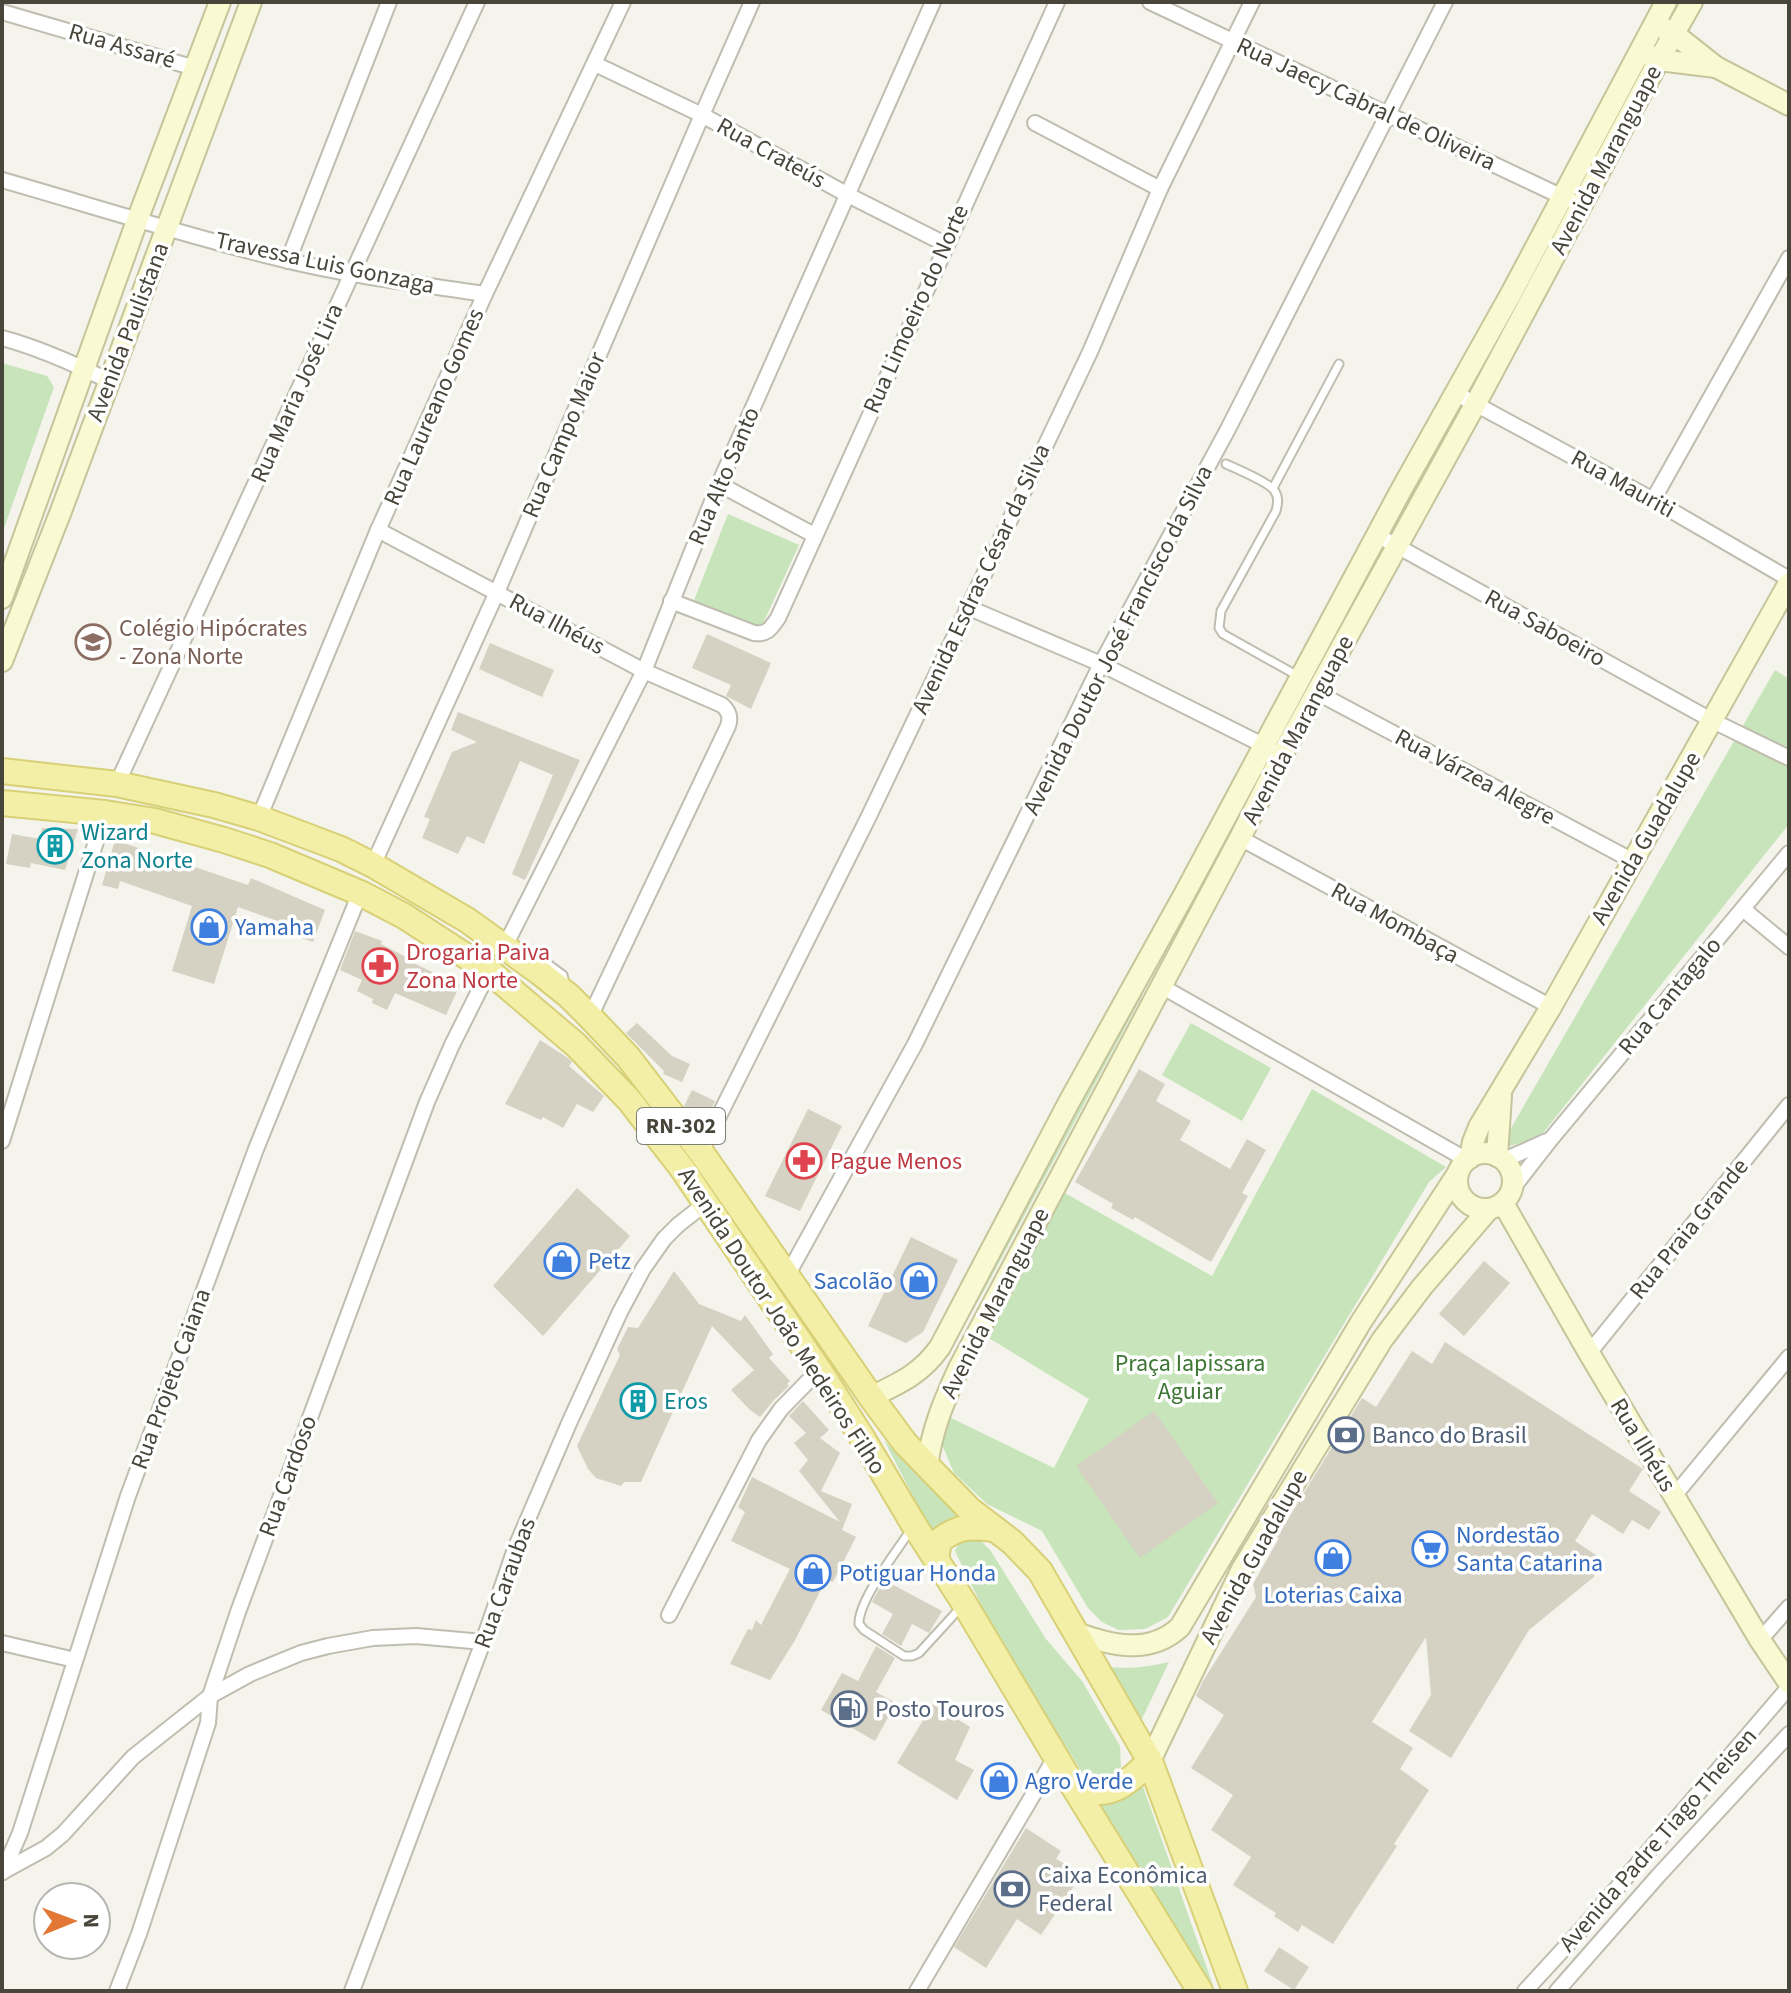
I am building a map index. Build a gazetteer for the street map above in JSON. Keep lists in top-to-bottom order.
{
  "streets": {
    "main road": [
      "Avenida Maranguape",
      "Avenida Paulistana",
      "Rua Ilhéus",
      "Avenida Guadalupe",
      "RN-302",
      "Avenida Doutor João Medeiros Filho"
    ],
    "street": [
      "Rua Assaré",
      "Rua Jaecy Cabral de Oliveira",
      "Rua Crateús",
      "Travessa Luis Gonzaga",
      "Rua Limoeiro do Norte",
      "Rua Maria José Lira",
      "Rua Laureano Gomes",
      "Rua Campo Maior",
      "Rua Alto Santo",
      "Rua Mauriti",
      "Avenida Esdras César da Silva",
      "Rua Saboeiro",
      "Avenida Doutor José Francisco da Silva",
      "Rua Várzea Alegre",
      "Rua Mombaça",
      "Rua Cantagalo",
      "Rua Praia Grande",
      "Rua Projeto Caiana",
      "Rua Cardoso",
      "Rua Caraubas",
      "Avenida Padre Tiago Theisen"
    ]
  },
  "crossings": [
    ["Rua Assaré", "Avenida Paulistana"],
    ["Rua Jaecy Cabral de Oliveira", "Avenida Maranguape"],
    ["Rua Jaecy Cabral de Oliveira", "Avenida Esdras César da Silva"],
    ["Rua Jaecy Cabral de Oliveira", "Avenida Doutor José Francisco da Silva"],
    ["Rua Crateús", "Rua Limoeiro do Norte"],
    ["Rua Crateús", "Rua Laureano Gomes"],
    ["Rua Crateús", "Rua Campo Maior"],
    ["Rua Crateús", "Rua Alto Santo"],
    ["Avenida Maranguape", "Rua Mauriti"],
    ["Avenida Maranguape", "Rua Saboeiro"],
    ["Avenida Maranguape", "Rua Várzea Alegre"],
    ["Avenida Maranguape", "Rua Mombaça"],
    ["Avenida Maranguape", "Avenida Doutor João Medeiros Filho"],
    ["Travessa Luis Gonzaga", "Avenida Paulistana"],
    ["Travessa Luis Gonzaga", "Rua Maria José Lira"],
    ["Travessa Luis Gonzaga", "Rua Laureano Gomes"],
    ["Rua Limoeiro do Norte", "Rua Alto Santo"],
    ["Rua Maria José Lira", "Avenida Doutor João Medeiros Filho"],
    ["Rua Laureano Gomes", "Rua Ilhéus"],
    ["Rua Laureano Gomes", "Avenida Doutor João Medeiros Filho"],
    ["Rua Campo Maior", "Rua Ilhéus"],
    ["Rua Campo Maior", "Avenida Doutor João Medeiros Filho"],
    ["Rua Alto Santo", "Rua Ilhéus"],
    ["Rua Alto Santo", "Avenida Doutor João Medeiros Filho"],
    ["Rua Mauriti", "Avenida Guadalupe"],
    ["Avenida Esdras César da Silva", "Avenida Doutor João Medeiros Filho"],
    ["Rua Ilhéus", "Avenida Guadalupe"],
    ["Rua Ilhéus", "Rua Cantagalo"],
    ["Rua Ilhéus", "Rua Praia Grande"],
    ["Rua Ilhéus", "Avenida Doutor João Medeiros Filho"],
    ["Rua Ilhéus", "Avenida Padre Tiago Theisen"],
    ["Rua Saboeiro", "Avenida Guadalupe"],
    ["Avenida Doutor José Francisco da Silva", "Avenida Doutor João Medeiros Filho"],
    ["Rua Várzea Alegre", "Avenida Guadalupe"],
    ["Avenida Guadalupe", "Rua Mombaça"],
    ["Avenida Guadalupe", "Rua Cantagalo"],
    ["Avenida Guadalupe", "Avenida Doutor João Medeiros Filho"],
    ["Avenida Doutor João Medeiros Filho", "Rua Projeto Caiana"],
    ["Avenida Doutor João Medeiros Filho", "Rua Cardoso"],
    ["Avenida Doutor João Medeiros Filho", "Rua Caraubas"]
  ],
  "parks": ["Praça Iapissara Aguiar"],
  "places": {
    "school or university": ["Colégio Hipócrates - Zona Norte"],
    "building": ["Wizard Zona Norte", "Eros"],
    "shop": [
      "Yamaha",
      "Petz",
      "Sacolão",
      "Loterias Caixa",
      "Potiguar Honda",
      "Agro Verde"
    ],
    "pharmacy": ["Drogaria Paiva Zona Norte", "Pague Menos"],
    "bank": ["Banco do Brasil", "Caixa Econômica Federal"],
    "supermarket": ["Nordestão Santa Catarina"],
    "fuel station": ["Posto Touros"]
  },
  "north": "right"
}
